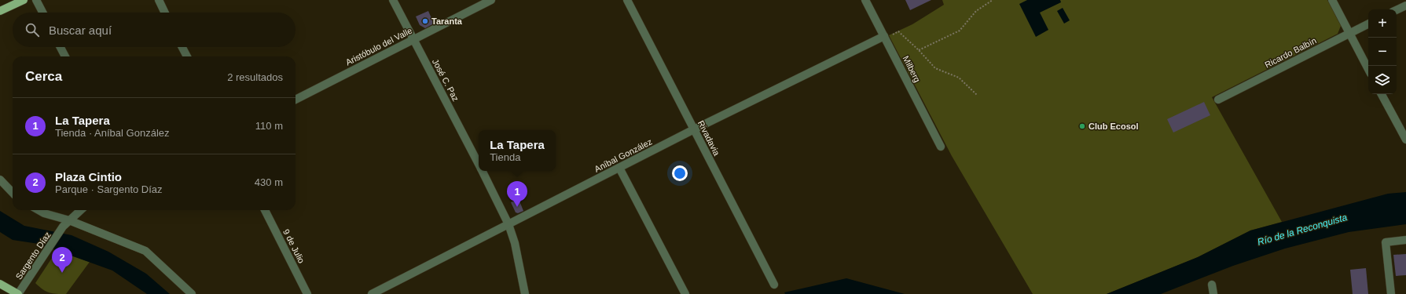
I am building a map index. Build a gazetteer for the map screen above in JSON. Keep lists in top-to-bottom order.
{
  "streets": {
    "street": [
      "Aristóbulo del Valle",
      "Ricardo Balbín",
      "Milberg",
      "José C. Paz",
      "Rivadavia",
      "Aníbal González",
      "9 de Julio",
      "Sargento Díaz"
    ]
  },
  "crossings": [
    ["Aristóbulo del Valle", "José C. Paz"],
    ["Milberg", "Aníbal González"],
    ["José C. Paz", "Aníbal González"],
    ["Rivadavia", "Aníbal González"]
  ],
  "water": ["Río de la Reconquista"],
  "places": ["Taranta", "Club Ecosol"],
  "page": {
    "map_buttons": ["+", "−"],
    "search": "Buscar aquí",
    "heading": ["Cerca", "2 resultados"],
    "list": [
      {
        "mark": "1",
        "name": "La Tapera",
        "note": "Tienda · Aníbal González",
        "value": "110 m"
      },
      {
        "mark": "2",
        "name": "Plaza Cintio",
        "note": "Parque · Sargento Díaz",
        "value": "430 m"
      }
    ],
    "popup": ["La Tapera", "Tienda"],
    "pins": ["1", "2"]
  }
}
